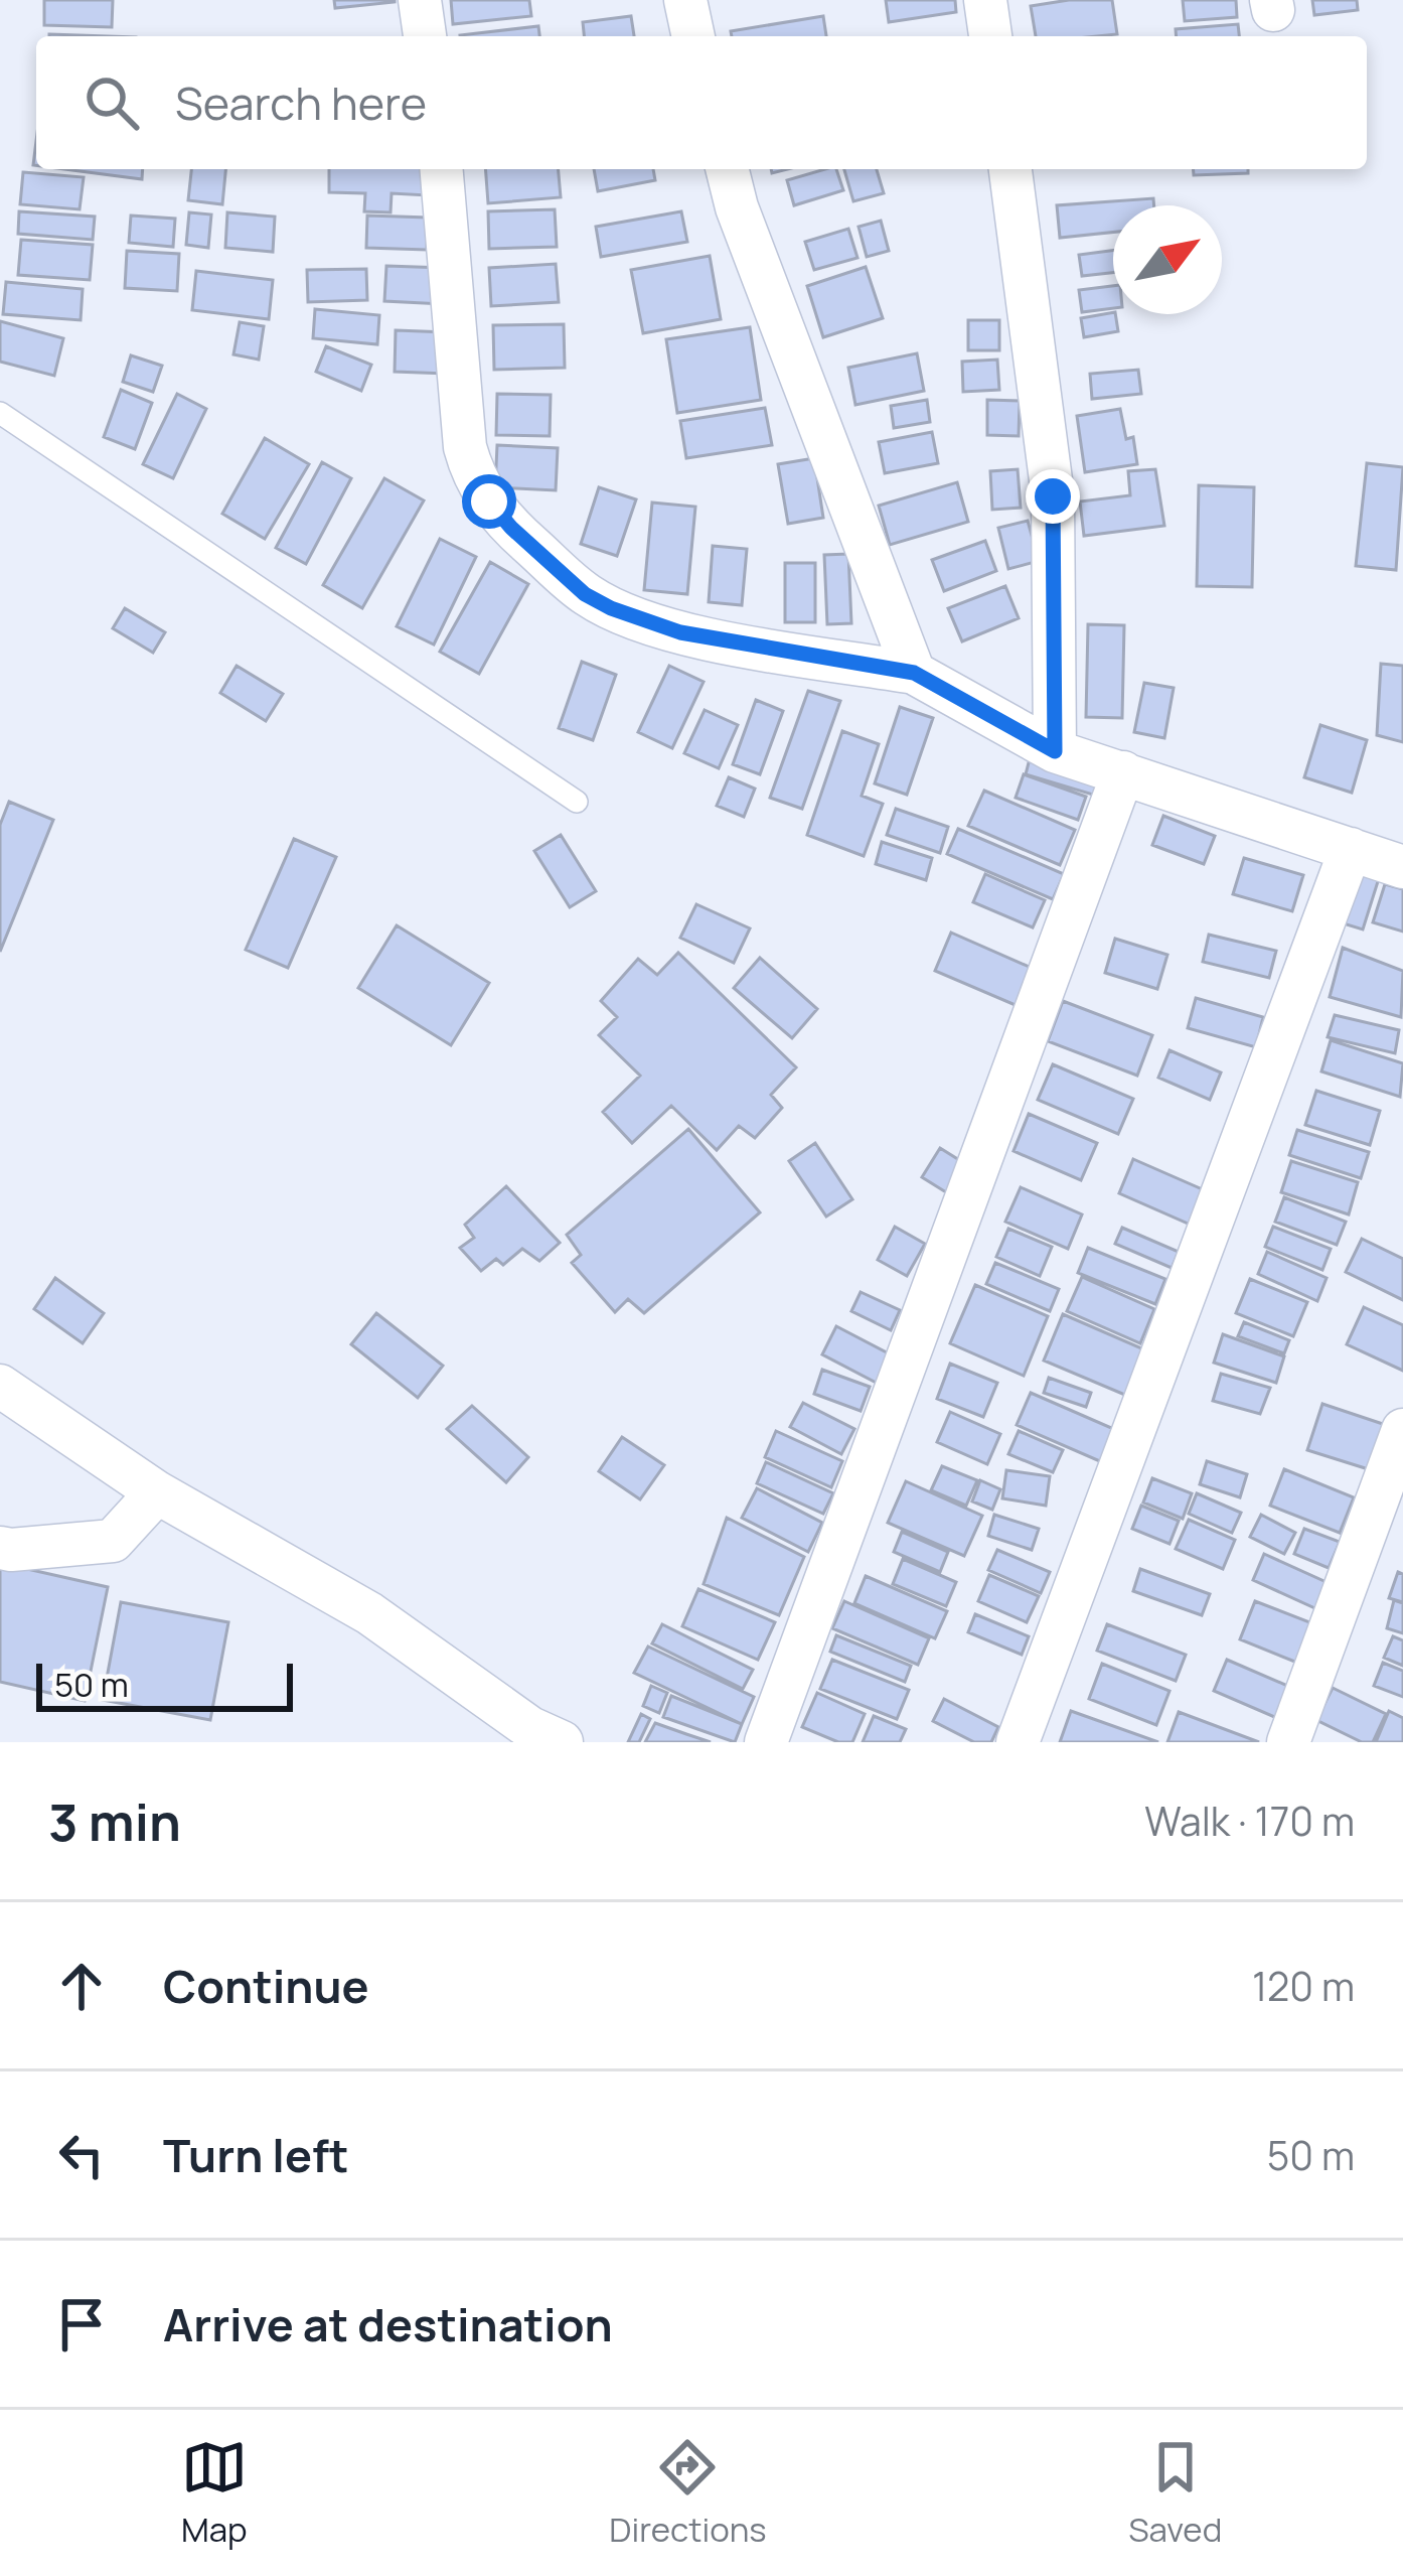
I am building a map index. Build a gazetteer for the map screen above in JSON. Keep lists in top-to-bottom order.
{
  "scale_bar": "50 m",
  "north": "top right",
  "page": {
    "search": "Search here",
    "scale": "50 m",
    "heading": ["3 min", "Walk · 170 m"],
    "list": [
      ["Continue", "120 m"],
      ["Turn left", "50 m"],
      "Arrive at destination"
    ],
    "nav": ["Map", "Directions", "Saved"]
  }
}
